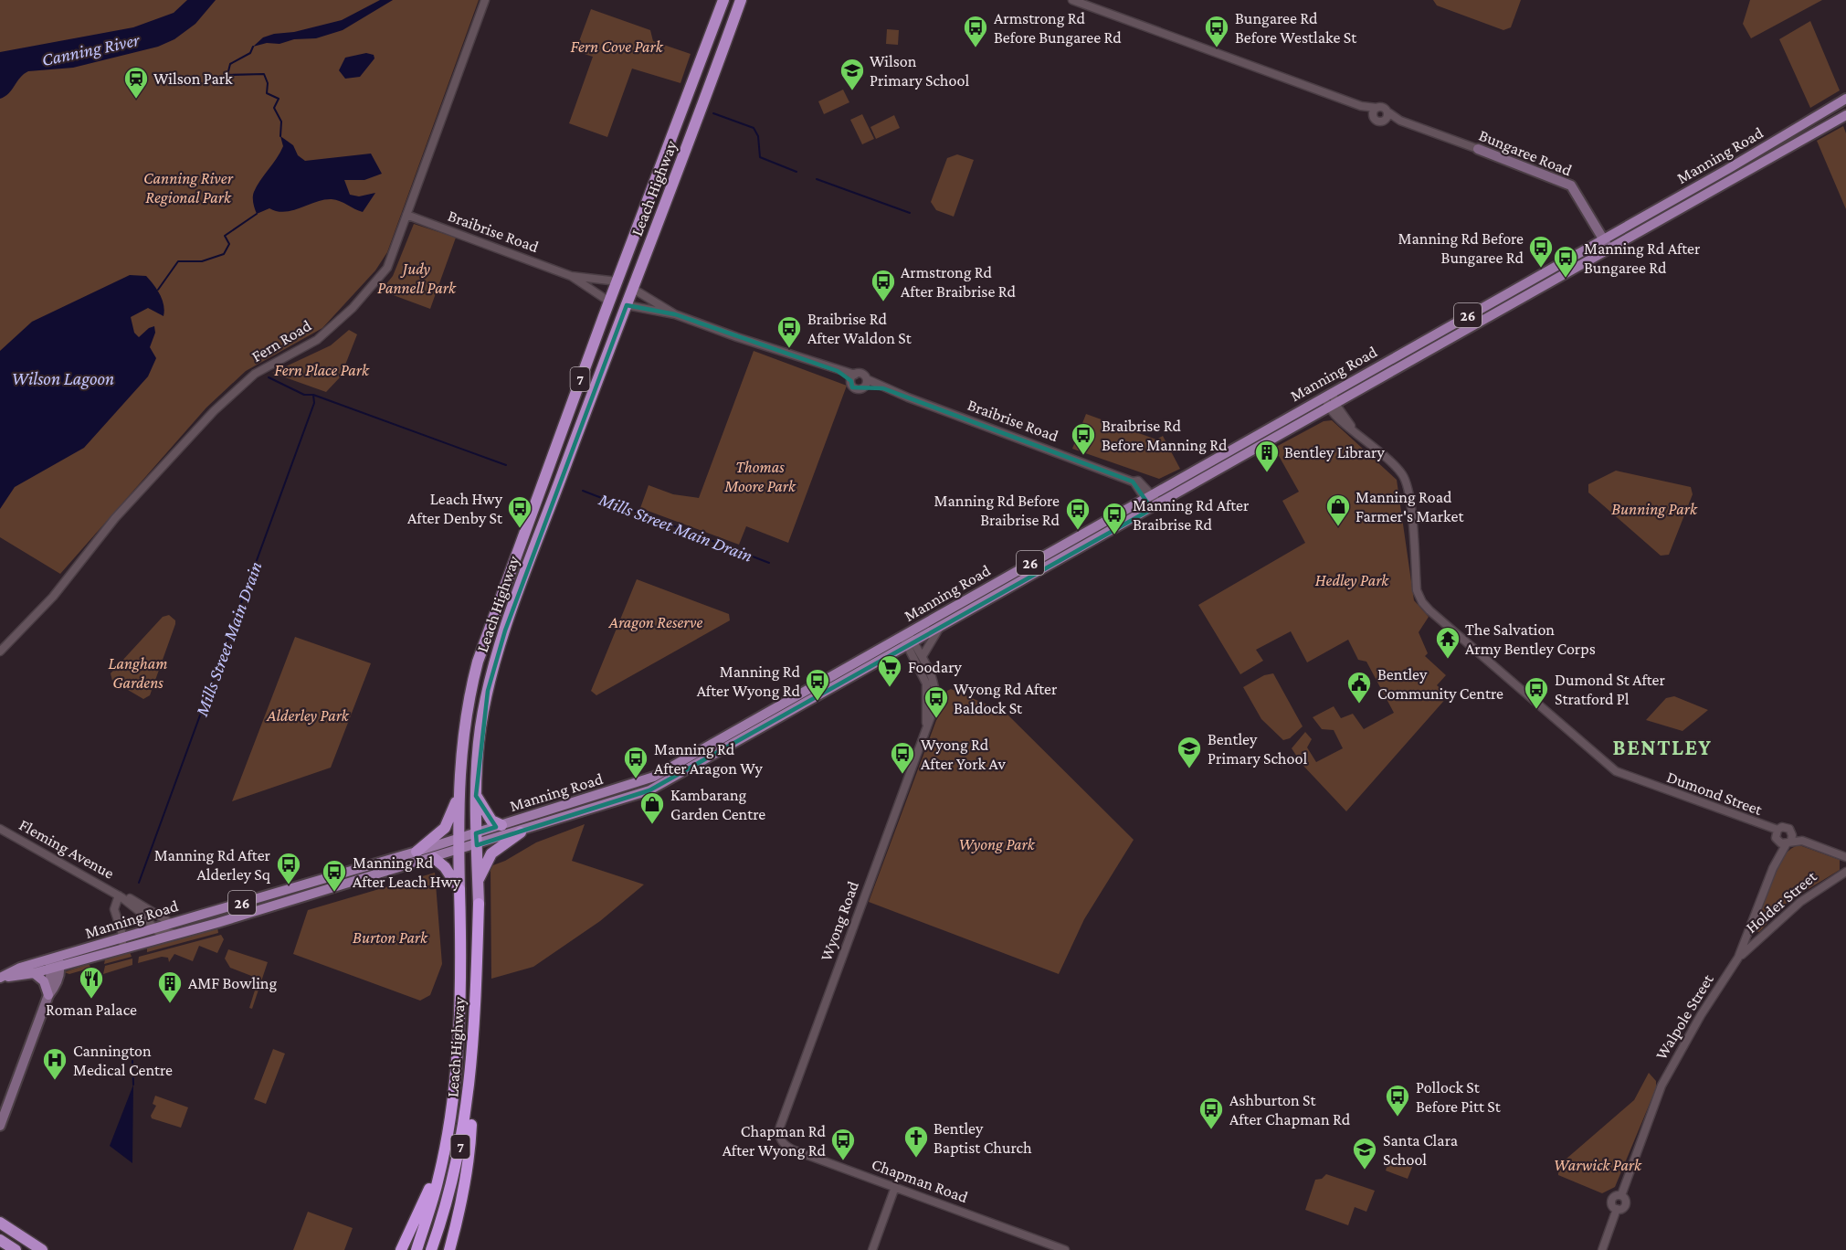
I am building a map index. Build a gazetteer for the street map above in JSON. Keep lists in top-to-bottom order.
{
  "streets": {
    "highway": ["Leach Highway", "7"],
    "main road": ["Bungaree Road", "Manning Road", "26"],
    "street": [
      "Braibrise Road",
      "Fern Road",
      "Dumond Street",
      "Fleming Avenue",
      "Holder Street",
      "Wyong Road",
      "Walpole Street",
      "Chapman Road"
    ]
  },
  "crossings": [
    ["Bungaree Road", "Manning Road"],
    ["Manning Road", "Leach Highway"],
    ["Manning Road", "Braibrise Road"],
    ["Manning Road", "Dumond Street"],
    ["Manning Road", "Fleming Avenue"],
    ["Manning Road", "Wyong Road"],
    ["Leach Highway", "Braibrise Road"],
    ["Braibrise Road", "Fern Road"],
    ["Dumond Street", "Walpole Street"],
    ["Holder Street", "Walpole Street"],
    ["Wyong Road", "Chapman Road"]
  ],
  "districts": ["BENTLEY"],
  "water": ["Canning River", "Wilson Lagoon", "Mills Street Main Drain"],
  "parks": [
    "Fern Cove Park",
    "Canning River Regional Park",
    "Judy Pannell Park",
    "Fern Place Park",
    "Thomas Moore Park",
    "Bunning Park",
    "Hedley Park",
    "Aragon Reserve",
    "Langham Gardens",
    "Alderley Park",
    "Wyong Park",
    "Burton Park",
    "Warwick Park"
  ],
  "places": {
    "bus stop": [
      "Armstrong Rd Before Bungaree Rd",
      "Bungaree Rd Before Westlake St",
      "Manning Rd Before Bungaree Rd",
      "Manning Rd After Bungaree Rd",
      "Armstrong Rd After Braibrise Rd",
      "Braibrise Rd After Waldon St",
      "Braibrise Rd Before Manning Rd",
      "Leach Hwy After Denby St",
      "Manning Rd Before Braibrise Rd",
      "Manning Rd After Braibrise Rd",
      "Manning Rd After Wyong Rd",
      "Dumond St After Stratford Pl",
      "Wyong Rd After Baldock St",
      "Wyong Rd After York Av",
      "Manning Rd After Aragon Wy",
      "Manning Rd After Alderley Sq",
      "Manning Rd After Leach Hwy",
      "Pollock St Before Pitt St",
      "Ashburton St After Chapman Rd",
      "Chapman Rd After Wyong Rd"
    ],
    "school or university": ["Wilson Primary School", "Bentley Primary School", "Santa Clara School"],
    "station": ["Wilson Park"],
    "building": ["Bentley Library", "AMF Bowling"],
    "shop": ["Manning Road Farmer's Market", "Kambarang Garden Centre"],
    "temple": ["The Salvation Army Bentley Corps"],
    "supermarket": ["Foodary"],
    "public building": ["Bentley Community Centre"],
    "restaurant": ["Roman Palace"],
    "hospital": ["Cannington Medical Centre"],
    "church": ["Bentley Baptist Church"]
  }
}
